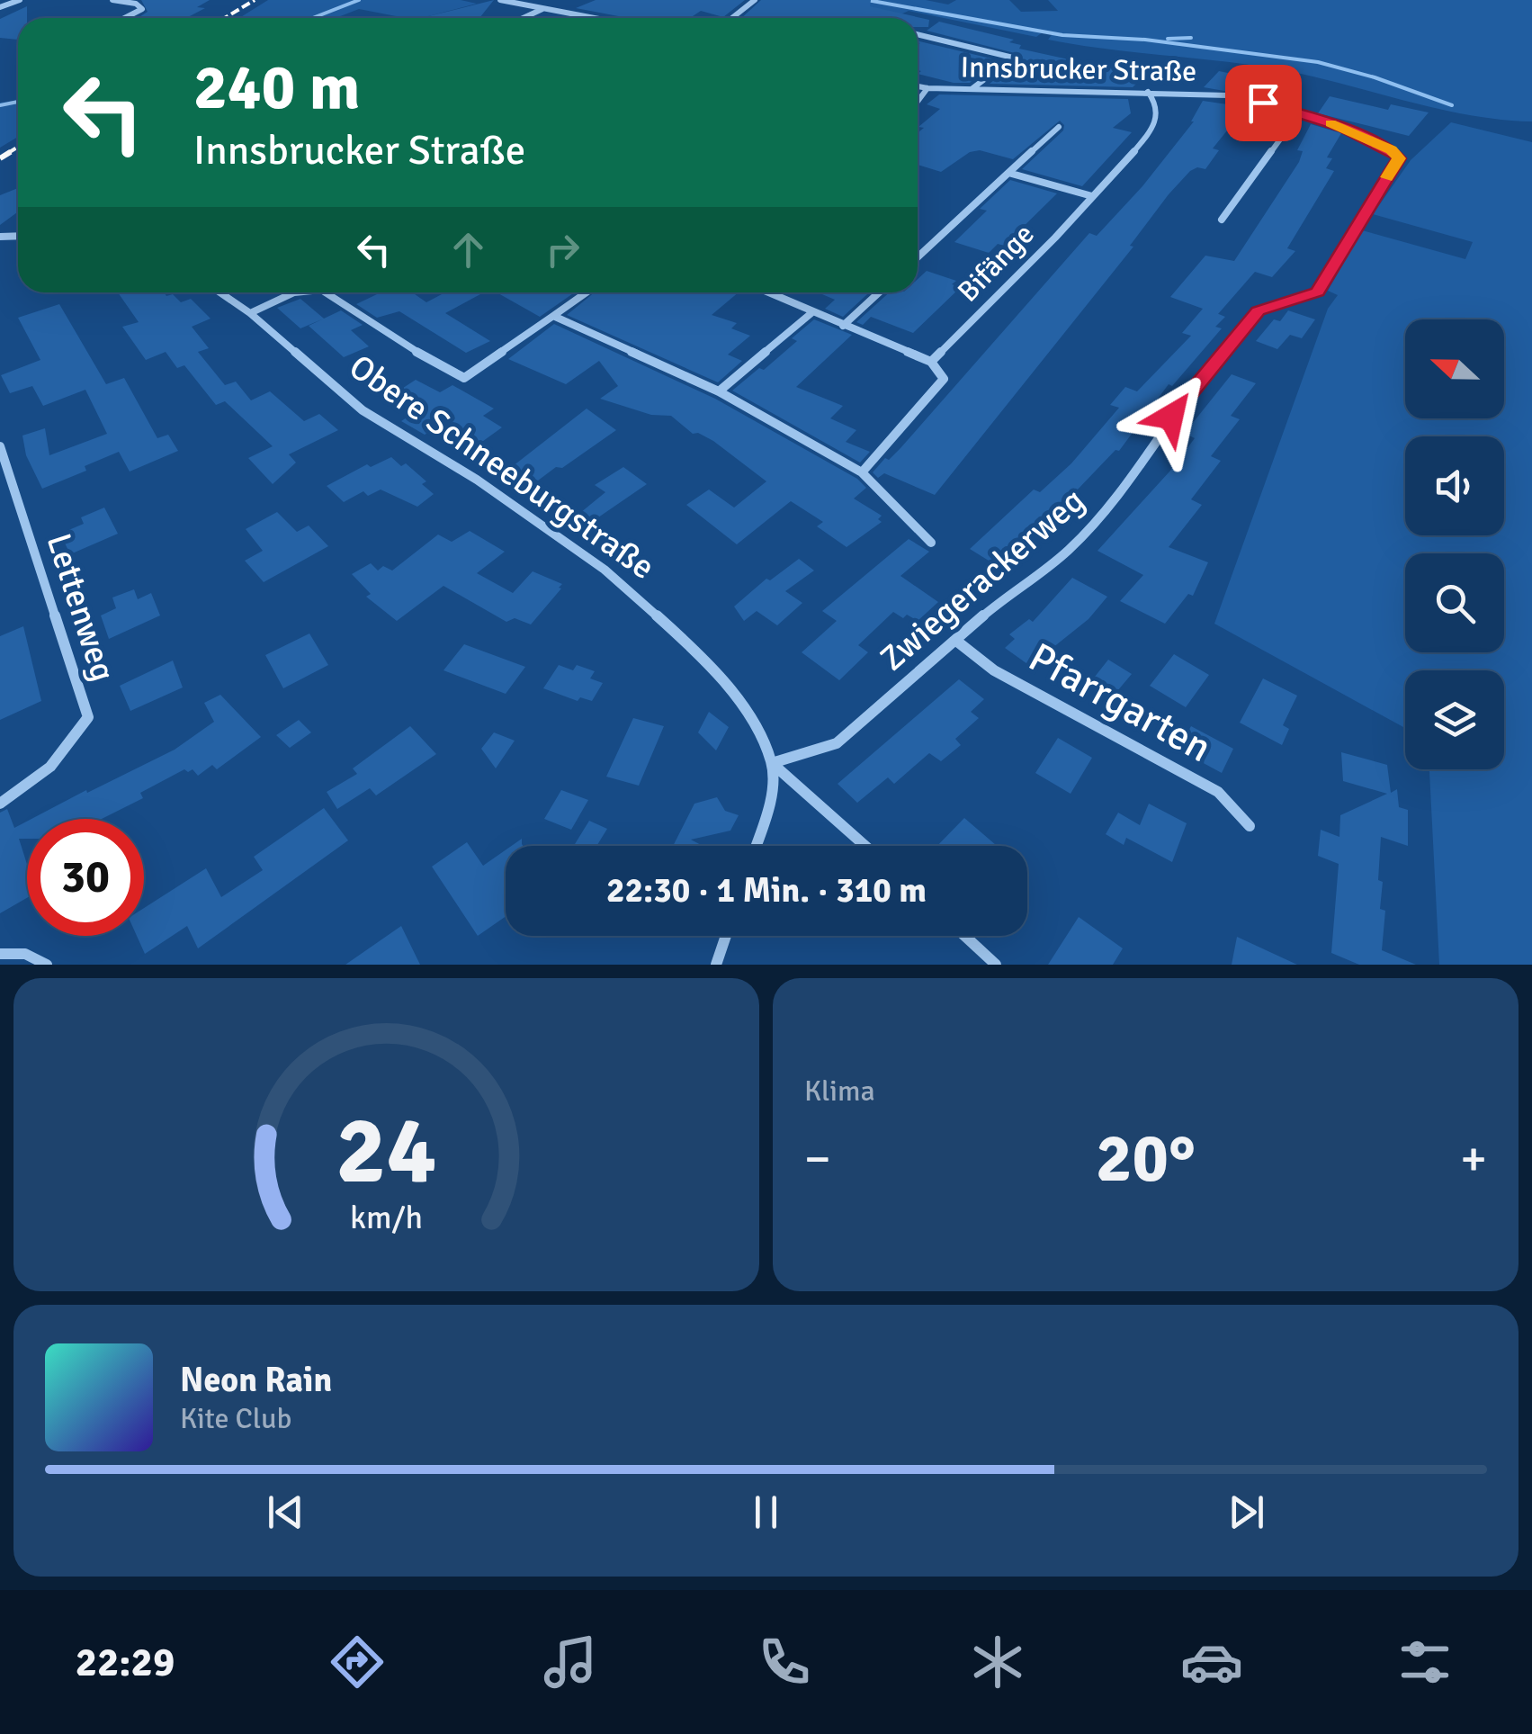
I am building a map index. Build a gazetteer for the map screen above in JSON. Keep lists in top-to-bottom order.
{
  "streets": {
    "street": [
      "Innsbrucker Straße",
      "Bifänge",
      "Obere Schneeburgstraße",
      "Zwiegerackerweg",
      "Lettenweg",
      "Pfarrgarten"
    ]
  },
  "crossings": [
    ["Innsbrucker Straße", "Bifänge"],
    ["Innsbrucker Straße", "Zwiegerackerweg"],
    ["Obere Schneeburgstraße", "Zwiegerackerweg"],
    ["Zwiegerackerweg", "Pfarrgarten"]
  ],
  "north": "left",
  "page": {
    "turn": ["240 m", "Innsbrucker Straße"],
    "limit": "30",
    "trip": "22:30 · 1 Min. · 310 m",
    "tile": "Klima",
    "heat": ["−", "20°", "+"],
    "song": ["Neon Rain", "Kite Club"],
    "tabs": "22:29",
    "gauge": ["24", "km/h"]
  }
}
